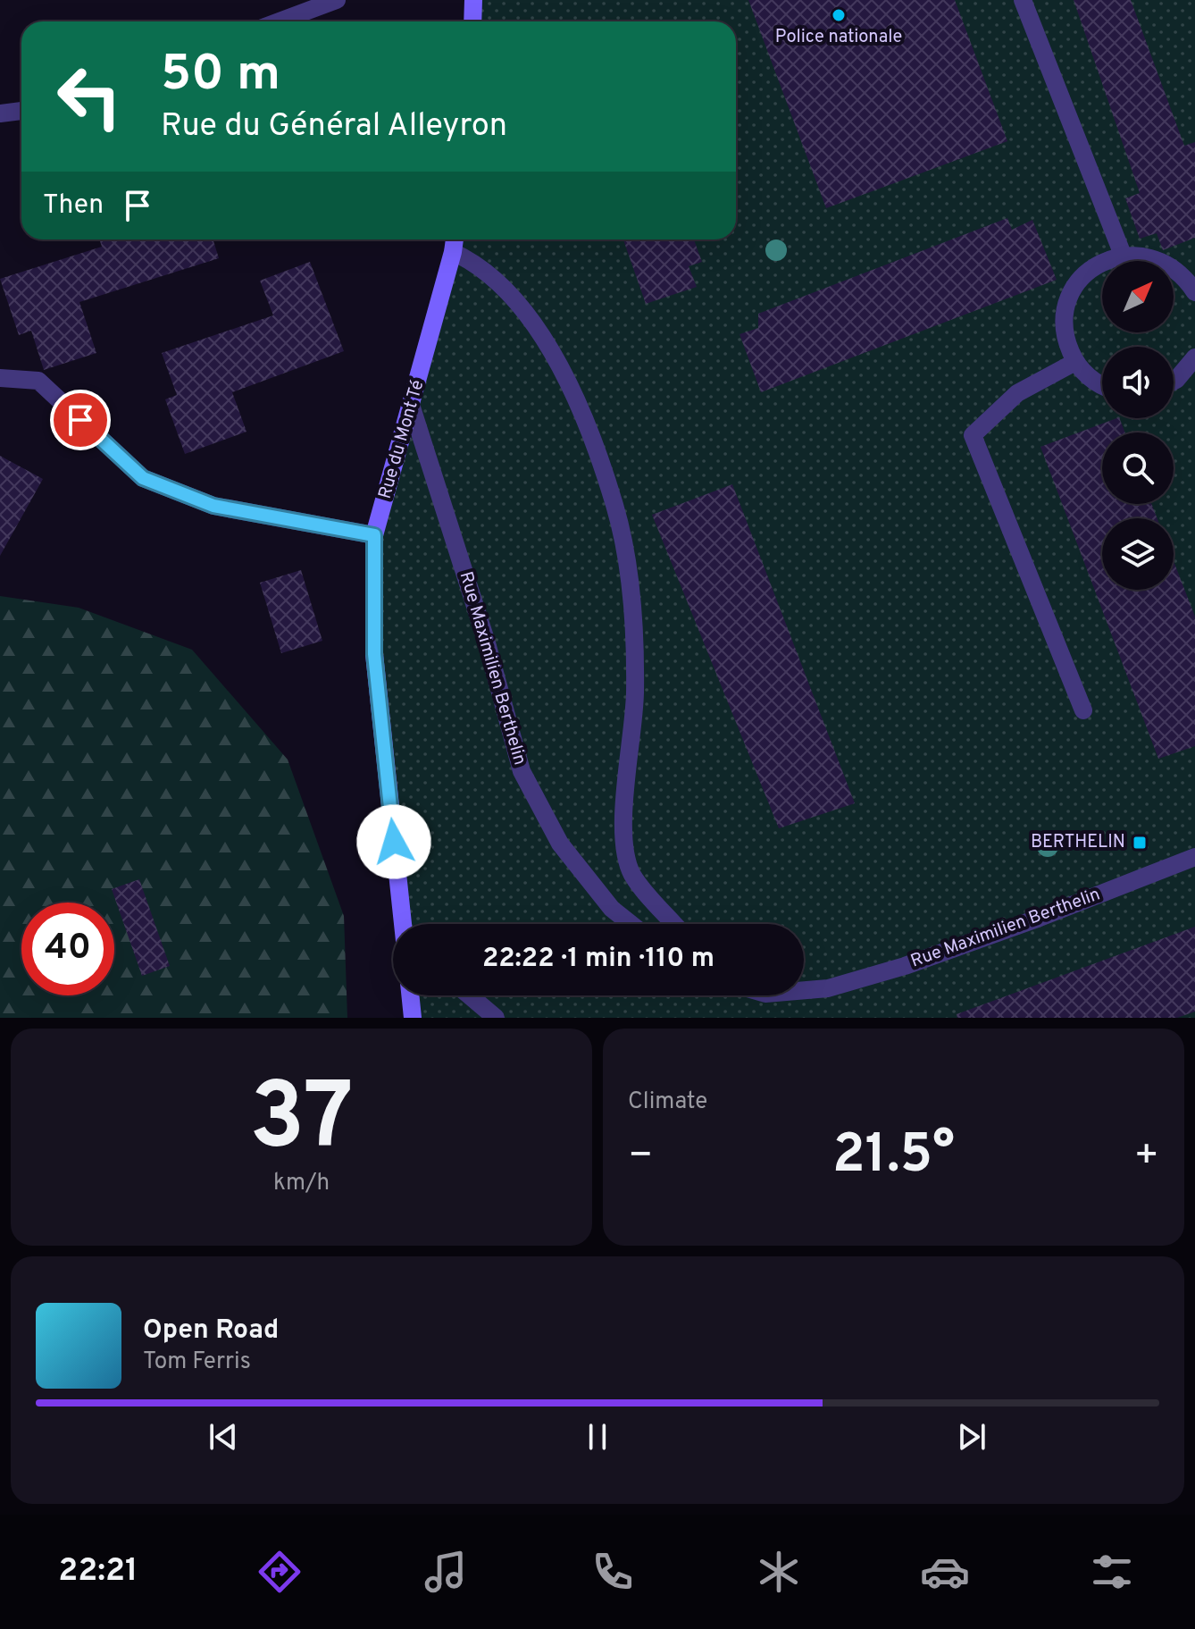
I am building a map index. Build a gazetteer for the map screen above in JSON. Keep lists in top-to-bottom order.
{
  "streets": {
    "street": ["Rue du Mont Té", "Rue Maximilien Berthelin"]
  },
  "crossings": [
    ["Rue du Mont Té", "Rue Maximilien Berthelin"]
  ],
  "places": {
    "other": ["Police nationale"],
    "transit": ["BERTHELIN"]
  },
  "north": "top right",
  "page": {
    "turn": ["50 m", "Rue du Général Alleyron"],
    "then": "Then",
    "limit": "40",
    "trip": "22:22 · 1 min · 110 m",
    "tile": [
      ["37", "km/h"],
      "Climate"
    ],
    "heat": ["−", "21.5°", "+"],
    "song": ["Open Road", "Tom Ferris"],
    "tabs": "22:21"
  }
}
